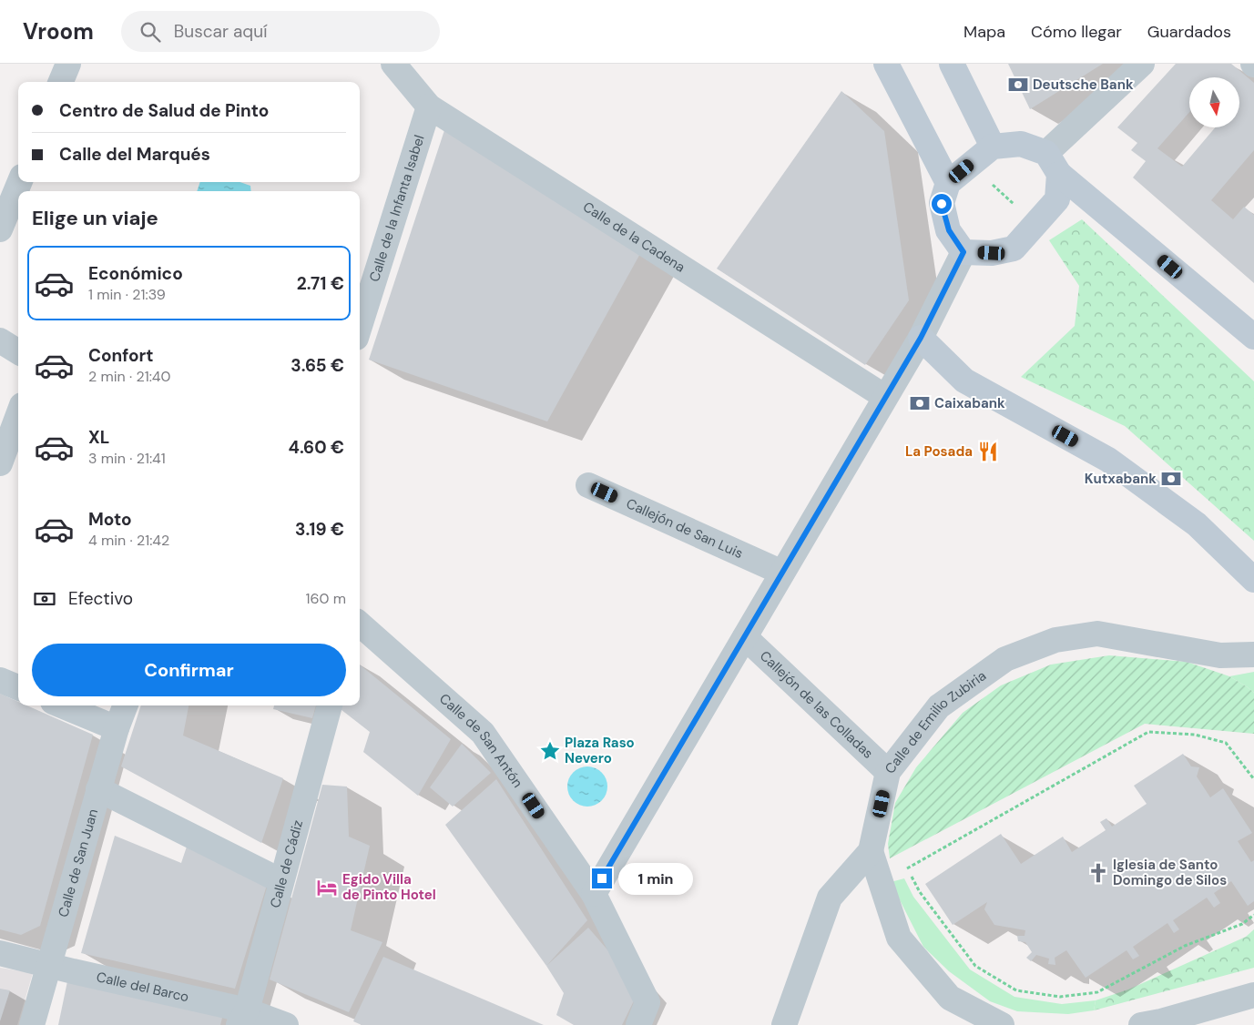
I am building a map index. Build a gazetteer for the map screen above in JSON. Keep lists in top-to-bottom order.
{
  "streets": {
    "street": [
      "Calle de la Infanta Isabel",
      "Calle de la Cadena",
      "Callejón de San Luis",
      "Callejón de las Colladas",
      "Calle de Emilio Zubiria",
      "Calle de San Antón",
      "Calle de San Juan",
      "Calle de Cádiz",
      "Calle del Barco"
    ]
  },
  "crossings": [
    ["Calle de la Infanta Isabel", "Calle de la Cadena"],
    ["Callejón de las Colladas", "Calle de Emilio Zubiria"],
    ["Calle de San Juan", "Calle del Barco"],
    ["Calle de Cádiz", "Calle del Barco"]
  ],
  "places": {
    "bank": ["Deutsche Bank", "Caixabank", "Kutxabank"],
    "restaurant": ["La Posada"],
    "place": ["Plaza Raso Nevero"],
    "church": ["Iglesia de Santo Domingo de Silos"],
    "hotel": ["Egido Villa de Pinto Hotel"]
  },
  "north": "bottom",
  "page": {
    "header": "Vroom",
    "search": "Buscar aquí",
    "nav": ["Mapa", "Cómo llegar", "Guardados"],
    "banner": ["Centro de Salud de Pinto", "Calle del Marqués"],
    "heading": "Elige un viaje",
    "list": [
      {
        "name": "Económico",
        "note": "1 min · 21:39",
        "value": "2.71 €"
      },
      {
        "name": "Confort",
        "note": "2 min · 21:40",
        "value": "3.65 €"
      },
      {
        "name": "XL",
        "note": "3 min · 21:41",
        "value": "4.60 €"
      },
      {
        "name": "Moto",
        "note": "4 min · 21:42",
        "value": "3.19 €"
      }
    ],
    "pay": ["Efectivo", "160 m"],
    "buttons": "Confirmar",
    "bubble": "1 min"
  }
}
